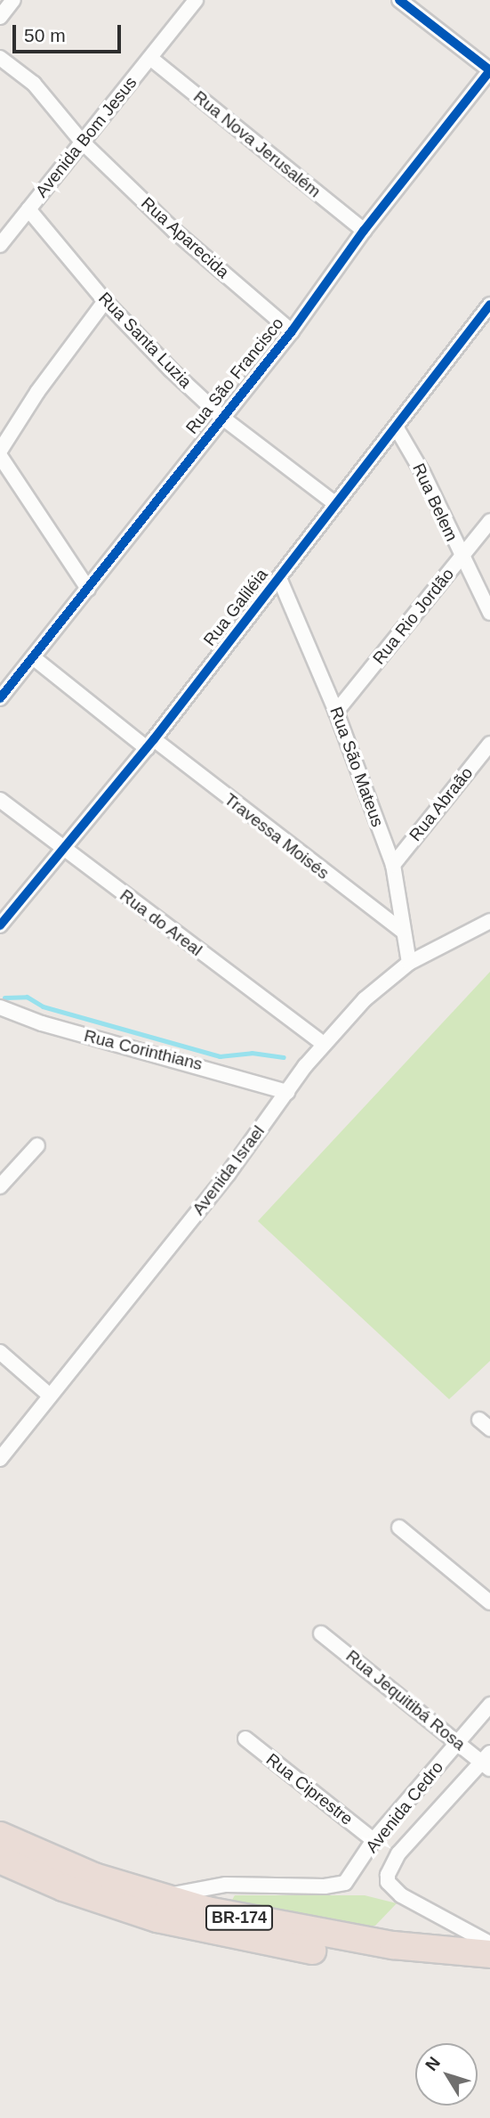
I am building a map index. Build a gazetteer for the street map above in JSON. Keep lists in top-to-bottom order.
{
  "streets": {
    "highway": ["BR-174"],
    "street": [
      "Avenida Bom Jesus",
      "Rua Nova Jerusalém",
      "Rua Aparecida",
      "Rua Santa Luzia",
      "Rua São Francisco",
      "Rua Belem",
      "Rua Galiléia",
      "Rua Rio Jordão",
      "Rua São Mateus",
      "Rua Abraão",
      "Travessa Moisés",
      "Rua do Areal",
      "Rua Corinthians",
      "Avenida Israel",
      "Rua Jequitibá Rosa",
      "Rua Ciprestre",
      "Avenida Cedro"
    ]
  },
  "crossings": [
    ["Avenida Bom Jesus", "Rua Nova Jerusalém"],
    ["Avenida Bom Jesus", "Rua Aparecida"],
    ["Avenida Bom Jesus", "Rua Santa Luzia"],
    ["Rua Nova Jerusalém", "Rua São Francisco"],
    ["Rua Aparecida", "Rua São Francisco"],
    ["Rua Santa Luzia", "Rua São Francisco"],
    ["Rua Santa Luzia", "Rua Galiléia"],
    ["Rua São Francisco", "Travessa Moisés"],
    ["Rua Belem", "Rua Galiléia"],
    ["Rua Belem", "Rua Rio Jordão"],
    ["Rua Galiléia", "Rua São Mateus"],
    ["Rua Galiléia", "Travessa Moisés"],
    ["Rua Galiléia", "Rua do Areal"],
    ["Rua Rio Jordão", "Rua São Mateus"],
    ["Rua São Mateus", "Rua Abraão"],
    ["Rua São Mateus", "Travessa Moisés"],
    ["Rua São Mateus", "Avenida Israel"],
    ["Rua do Areal", "Avenida Israel"],
    ["Rua Corinthians", "Avenida Israel"],
    ["Rua Jequitibá Rosa", "Avenida Cedro"],
    ["Rua Ciprestre", "Avenida Cedro"],
    ["Avenida Cedro", "BR-174"]
  ],
  "scale_bar": "50 m",
  "north": "top left"
}
